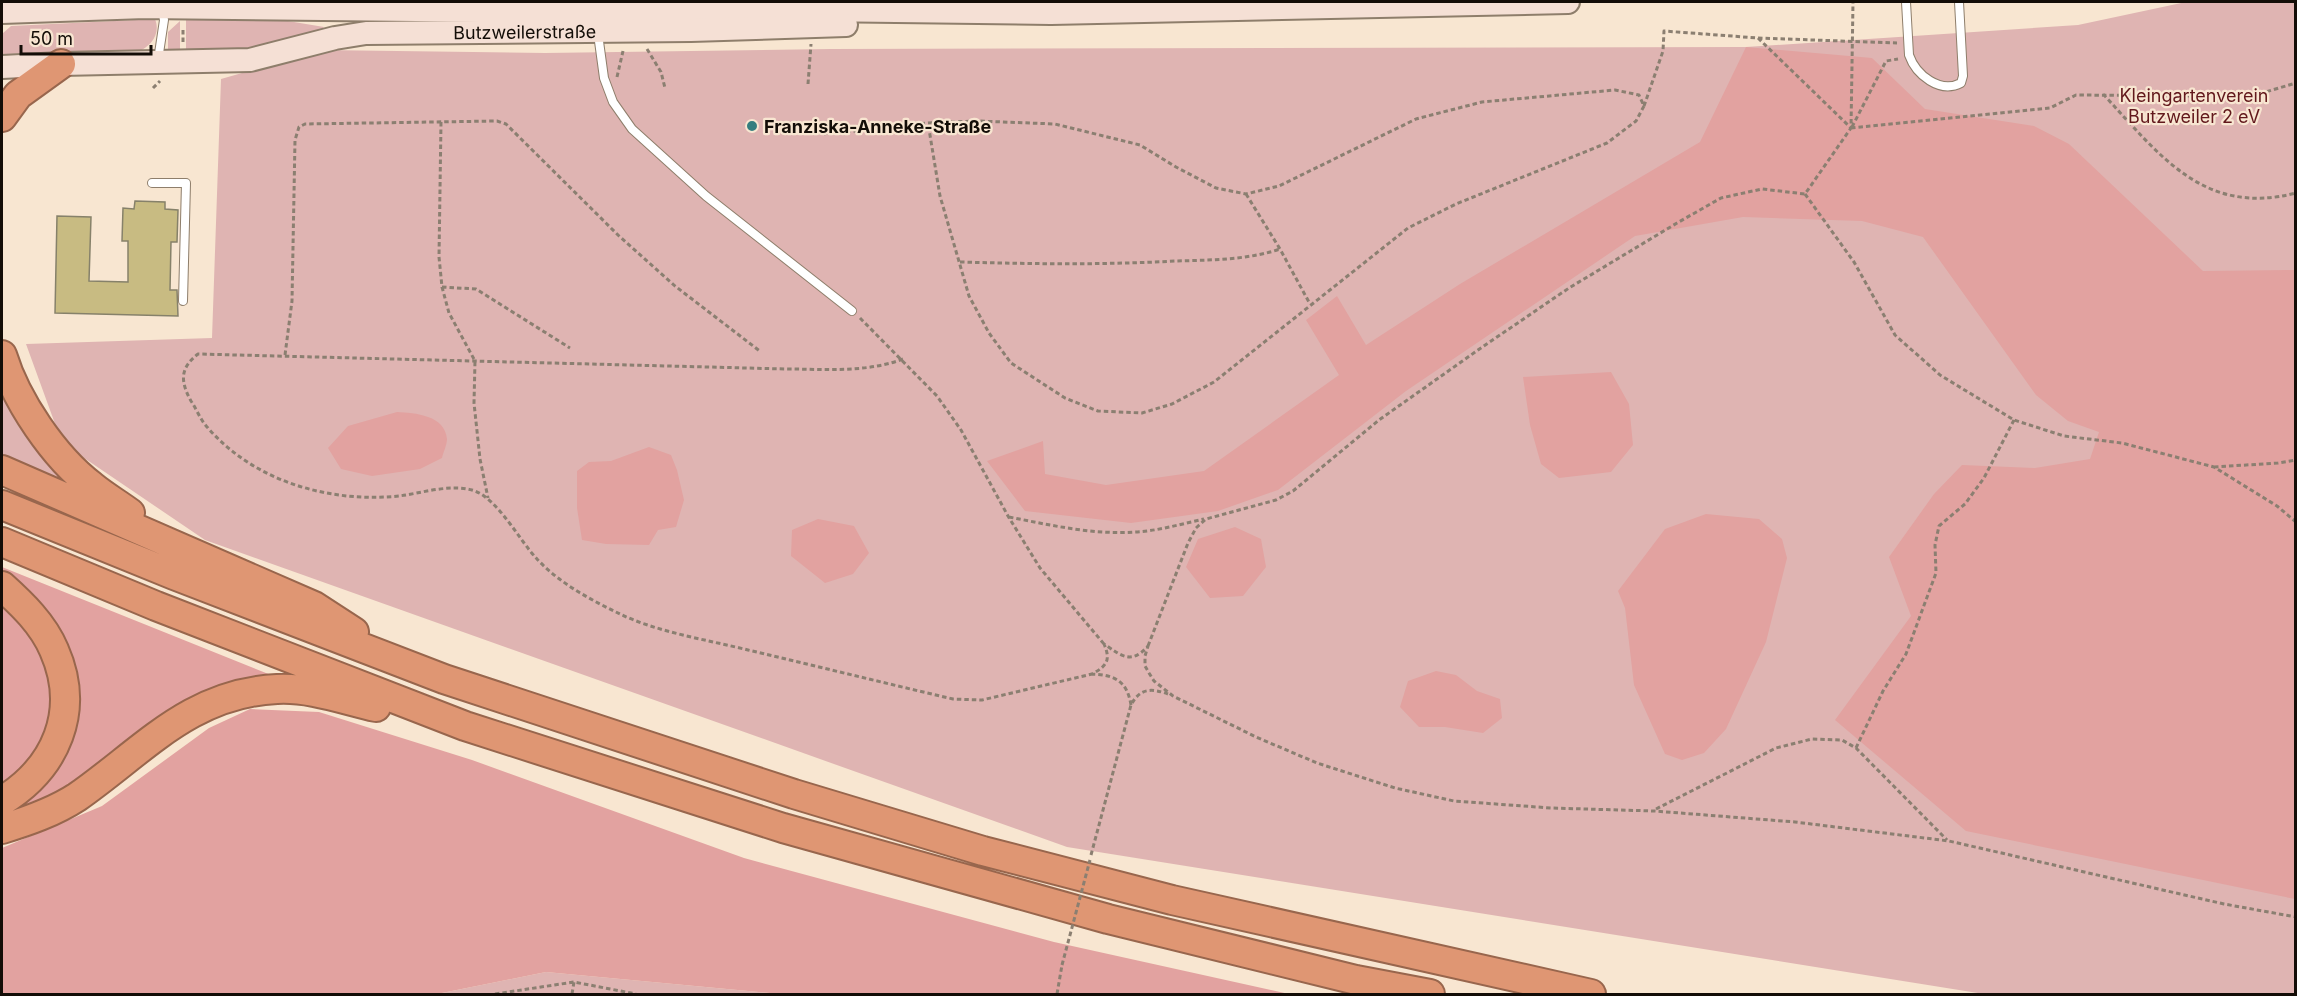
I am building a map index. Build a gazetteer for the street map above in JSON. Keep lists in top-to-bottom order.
{
  "streets": {
    "main road": ["Butzweilerstraße"]
  },
  "parks": ["Kleingartenverein Butzweiler 2 eV"],
  "places": ["Franziska-Anneke-Straße"],
  "scale_bar": "50 m"
}
